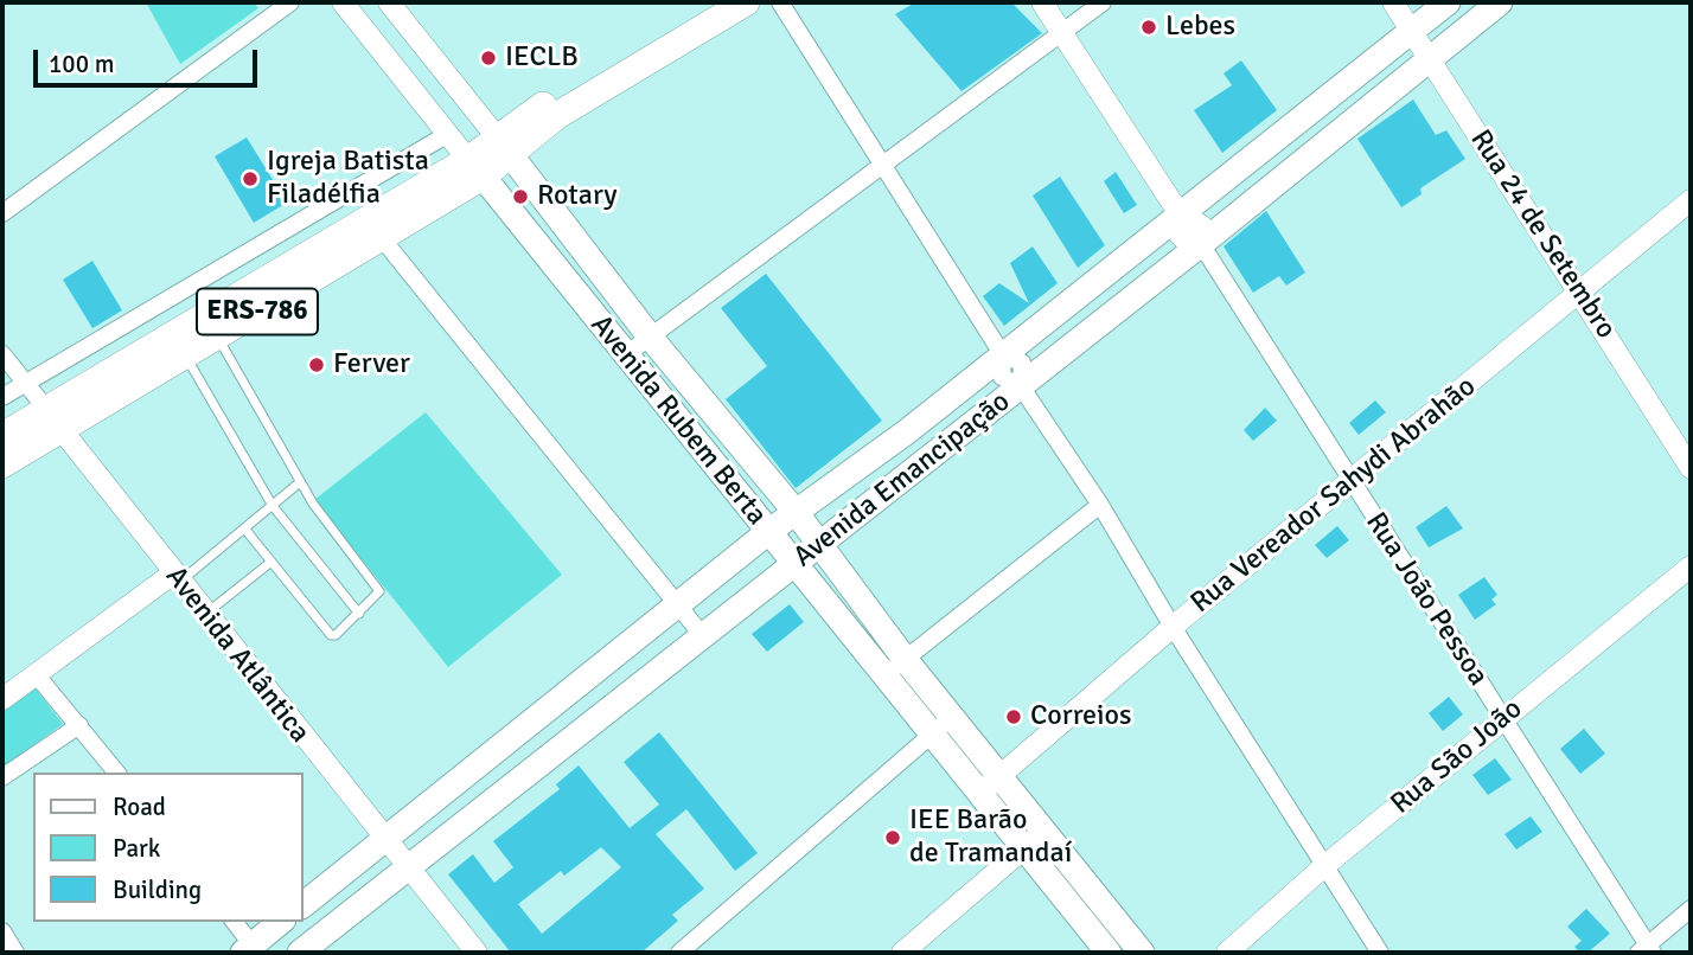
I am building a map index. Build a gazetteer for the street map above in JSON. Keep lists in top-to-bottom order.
{
  "streets": {
    "main road": ["ERS-786", "Avenida Rubem Berta", "Avenida Emancipação"],
    "street": [
      "Rua 24 de Setembro",
      "Rua Vereador Sahydi Abrahão",
      "Rua João Pessoa",
      "Avenida Atlântica",
      "Rua São João"
    ]
  },
  "crossings": [
    ["Rua 24 de Setembro", "Avenida Emancipação"],
    ["Rua 24 de Setembro", "Rua Vereador Sahydi Abrahão"],
    ["ERS-786", "Avenida Rubem Berta"],
    ["ERS-786", "Avenida Atlântica"],
    ["Avenida Rubem Berta", "Avenida Emancipação"],
    ["Avenida Rubem Berta", "Rua Vereador Sahydi Abrahão"],
    ["Avenida Emancipação", "Rua João Pessoa"],
    ["Avenida Emancipação", "Avenida Atlântica"],
    ["Rua Vereador Sahydi Abrahão", "Rua João Pessoa"],
    ["Rua João Pessoa", "Rua São João"]
  ],
  "places": [
    "Lebes",
    "IECLB",
    "Igreja Batista Filadélfia",
    "Rotary",
    "Ferver",
    "Correios",
    "IEE Barão de Tramandaí"
  ],
  "legend": ["Road", "Park", "Building"],
  "scale_bar": "100 m"
}
